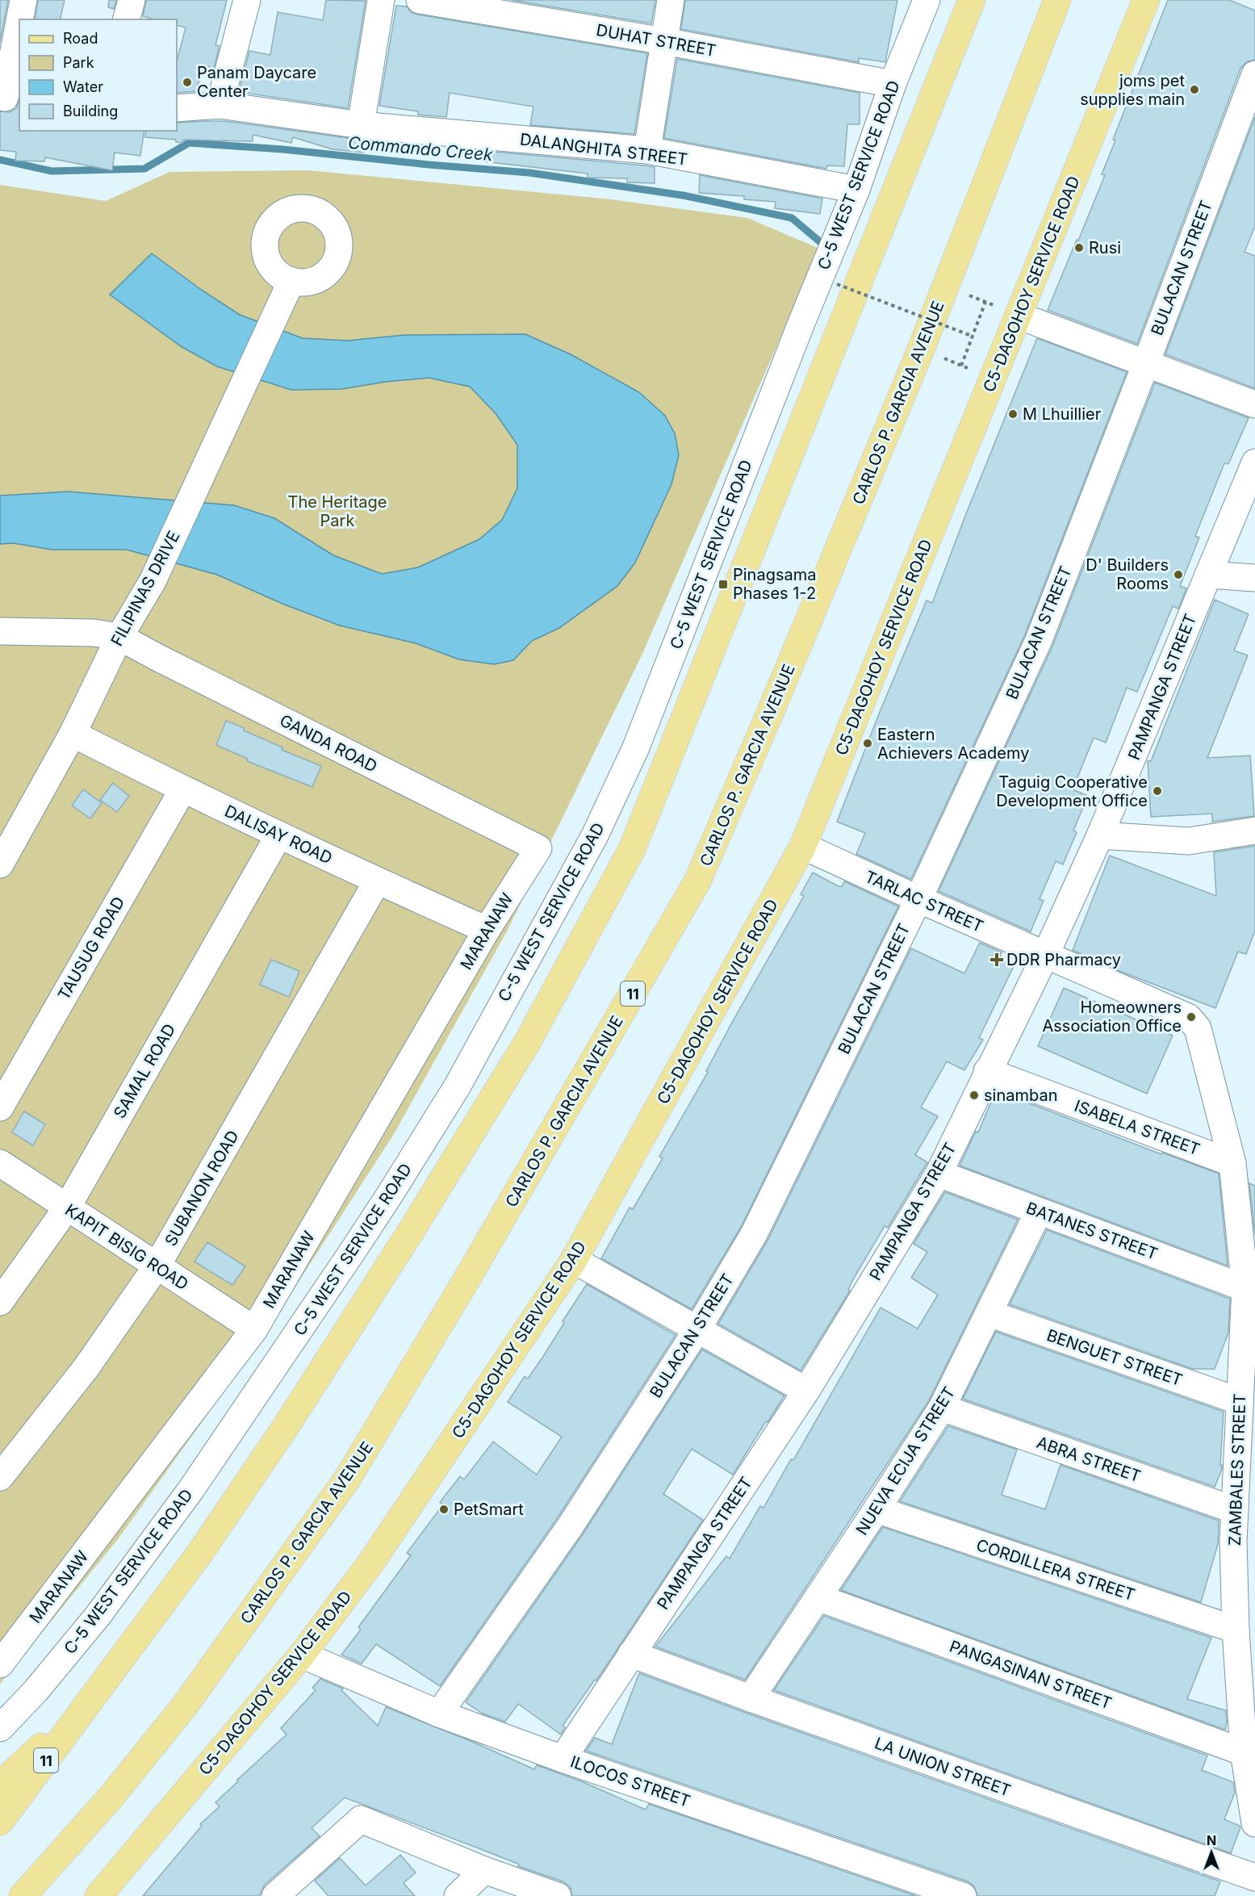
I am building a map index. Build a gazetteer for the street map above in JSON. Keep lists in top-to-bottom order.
{
  "streets": {
    "main road": ["C5-DAGOHOY SERVICE ROAD", "CARLOS P. GARCIA AVENUE", "11"],
    "street": [
      "DUHAT STREET",
      "DALANGHITA STREET",
      "C-5 WEST SERVICE ROAD",
      "BULACAN STREET",
      "FILIPINAS DRIVE",
      "PAMPANGA STREET",
      "GANDA ROAD",
      "DALISAY ROAD",
      "TARLAC STREET",
      "MARANAW",
      "TAUSUG ROAD",
      "SAMAL ROAD",
      "ISABELA STREET",
      "SUBANON ROAD",
      "BATANES STREET",
      "KAPIT BISIG ROAD",
      "BENGUET STREET",
      "ABRA STREET",
      "NUEVA ECIJA STREET",
      "ZAMBALES STREET",
      "CORDILLERA STREET",
      "PANGASINAN STREET",
      "LA UNION STREET",
      "ILOCOS STREET"
    ]
  },
  "crossings": [
    ["DUHAT STREET", "C-5 WEST SERVICE ROAD"],
    ["DALANGHITA STREET", "C-5 WEST SERVICE ROAD"],
    ["BULACAN STREET", "TARLAC STREET"],
    ["BULACAN STREET", "ILOCOS STREET"],
    ["C5-DAGOHOY SERVICE ROAD", "TARLAC STREET"],
    ["C5-DAGOHOY SERVICE ROAD", "ILOCOS STREET"],
    ["FILIPINAS DRIVE", "GANDA ROAD"],
    ["FILIPINAS DRIVE", "DALISAY ROAD"],
    ["PAMPANGA STREET", "TARLAC STREET"],
    ["PAMPANGA STREET", "ISABELA STREET"],
    ["PAMPANGA STREET", "BATANES STREET"],
    ["PAMPANGA STREET", "ZAMBALES STREET"],
    ["PAMPANGA STREET", "LA UNION STREET"],
    ["PAMPANGA STREET", "ILOCOS STREET"],
    ["GANDA ROAD", "MARANAW"],
    ["DALISAY ROAD", "MARANAW"],
    ["DALISAY ROAD", "TAUSUG ROAD"],
    ["DALISAY ROAD", "SAMAL ROAD"],
    ["DALISAY ROAD", "SUBANON ROAD"],
    ["TARLAC STREET", "ZAMBALES STREET"],
    ["MARANAW", "KAPIT BISIG ROAD"],
    ["SAMAL ROAD", "KAPIT BISIG ROAD"],
    ["ISABELA STREET", "ZAMBALES STREET"],
    ["SUBANON ROAD", "KAPIT BISIG ROAD"],
    ["BATANES STREET", "NUEVA ECIJA STREET"],
    ["BATANES STREET", "ZAMBALES STREET"],
    ["BENGUET STREET", "NUEVA ECIJA STREET"],
    ["BENGUET STREET", "ZAMBALES STREET"],
    ["ABRA STREET", "NUEVA ECIJA STREET"],
    ["ABRA STREET", "ZAMBALES STREET"],
    ["NUEVA ECIJA STREET", "CORDILLERA STREET"],
    ["NUEVA ECIJA STREET", "PANGASINAN STREET"],
    ["NUEVA ECIJA STREET", "LA UNION STREET"],
    ["ZAMBALES STREET", "CORDILLERA STREET"],
    ["ZAMBALES STREET", "PANGASINAN STREET"]
  ],
  "water": ["Commando Creek"],
  "parks": ["The Heritage Park"],
  "places": {
    "other": [
      "Panam Daycare Center",
      "joms pet supplies main",
      "Rusi",
      "M Lhuillier",
      "D' Builders Rooms",
      "Eastern Achievers Academy",
      "Taguig Cooperative Development Office",
      "Homeowners Association Office",
      "sinamban",
      "PetSmart"
    ],
    "transit": ["Pinagsama Phases 1-2"],
    "health": ["DDR Pharmacy"]
  },
  "legend": [
    "Road",
    "Park",
    "Water",
    "Building"
  ],
  "north": "top"
}
